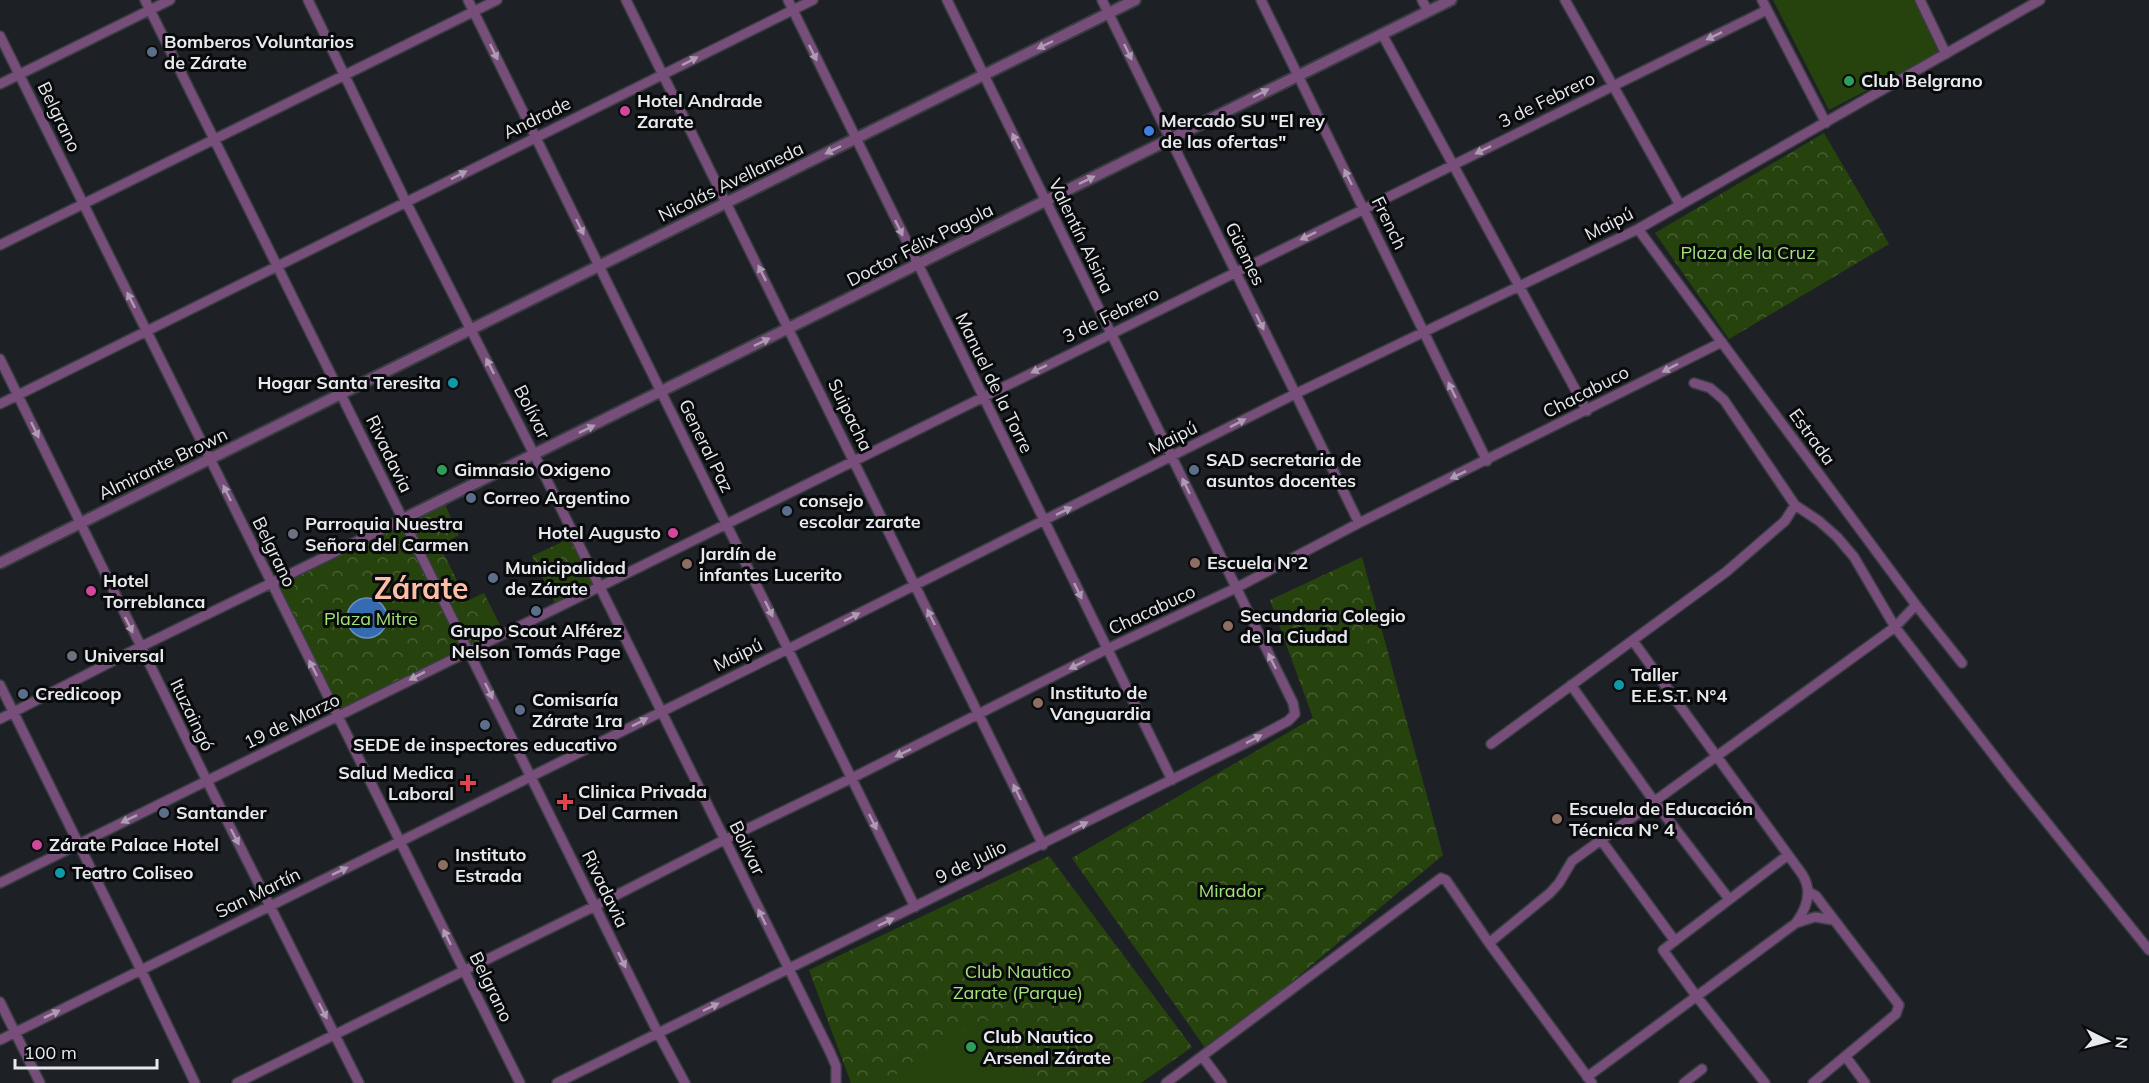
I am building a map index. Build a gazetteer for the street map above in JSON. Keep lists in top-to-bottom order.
{
  "streets": {
    "street": [
      "3 de Febrero",
      "Belgrano",
      "Andrade",
      "Nicolás Avellaneda",
      "French",
      "Maipú",
      "Valentín Alsina",
      "Doctor Félix Pagola",
      "Güemes",
      "Manuel de la Torre",
      "Chacabuco",
      "Bolívar",
      "Suipacha",
      "Estrada",
      "General Paz",
      "Rivadavia",
      "Almirante Brown",
      "Ituzaingó",
      "19 de Marzo",
      "9 de Julio",
      "San Martín"
    ]
  },
  "crossings": [
    ["3 de Febrero", "French"],
    ["3 de Febrero", "Valentín Alsina"],
    ["3 de Febrero", "Güemes"],
    ["3 de Febrero", "Manuel de la Torre"],
    ["3 de Febrero", "Bolívar"],
    ["3 de Febrero", "Suipacha"],
    ["3 de Febrero", "General Paz"],
    ["3 de Febrero", "Rivadavia"],
    ["3 de Febrero", "19 de Marzo"],
    ["Belgrano", "Andrade"],
    ["Belgrano", "Chacabuco"],
    ["Belgrano", "Almirante Brown"],
    ["Belgrano", "19 de Marzo"],
    ["Belgrano", "San Martín"],
    ["Andrade", "Manuel de la Torre"],
    ["Andrade", "Bolívar"],
    ["Andrade", "Suipacha"],
    ["Andrade", "General Paz"],
    ["Andrade", "Rivadavia"],
    ["Andrade", "Ituzaingó"],
    ["Nicolás Avellaneda", "Valentín Alsina"],
    ["Nicolás Avellaneda", "Güemes"],
    ["Nicolás Avellaneda", "Manuel de la Torre"],
    ["Nicolás Avellaneda", "Bolívar"],
    ["Nicolás Avellaneda", "Suipacha"],
    ["Nicolás Avellaneda", "General Paz"],
    ["Nicolás Avellaneda", "Rivadavia"],
    ["Nicolás Avellaneda", "Almirante Brown"],
    ["French", "Maipú"],
    ["French", "Doctor Félix Pagola"],
    ["French", "Chacabuco"],
    ["Maipú", "Valentín Alsina"],
    ["Maipú", "Güemes"],
    ["Maipú", "Manuel de la Torre"],
    ["Maipú", "Bolívar"],
    ["Maipú", "Suipacha"],
    ["Maipú", "Estrada"],
    ["Maipú", "General Paz"],
    ["Maipú", "Rivadavia"],
    ["Maipú", "San Martín"],
    ["Valentín Alsina", "Doctor Félix Pagola"],
    ["Valentín Alsina", "Chacabuco"],
    ["Valentín Alsina", "9 de Julio"],
    ["Doctor Félix Pagola", "Güemes"],
    ["Doctor Félix Pagola", "Manuel de la Torre"],
    ["Doctor Félix Pagola", "Bolívar"],
    ["Doctor Félix Pagola", "Suipacha"],
    ["Doctor Félix Pagola", "General Paz"],
    ["Doctor Félix Pagola", "Rivadavia"],
    ["Güemes", "Chacabuco"],
    ["Manuel de la Torre", "Chacabuco"],
    ["Manuel de la Torre", "9 de Julio"],
    ["Chacabuco", "Bolívar"],
    ["Chacabuco", "Suipacha"],
    ["Chacabuco", "Estrada"],
    ["Chacabuco", "General Paz"],
    ["Chacabuco", "Rivadavia"],
    ["Chacabuco", "Ituzaingó"],
    ["Bolívar", "9 de Julio"],
    ["Suipacha", "9 de Julio"],
    ["General Paz", "9 de Julio"],
    ["Rivadavia", "Almirante Brown"],
    ["Rivadavia", "19 de Marzo"],
    ["Rivadavia", "9 de Julio"],
    ["Rivadavia", "San Martín"],
    ["Almirante Brown", "Ituzaingó"],
    ["Ituzaingó", "19 de Marzo"],
    ["Ituzaingó", "San Martín"]
  ],
  "one_way": [
    "3 de Febrero",
    "Belgrano",
    "French",
    "Maipú",
    "Valentín Alsina",
    "Doctor Félix Pagola",
    "Güemes",
    "Manuel de la Torre",
    "Suipacha",
    "General Paz",
    "Ituzaingó",
    "19 de Marzo",
    "9 de Julio",
    "San Martín"
  ],
  "districts": ["Zárate"],
  "parks": [
    "Plaza de la Cruz",
    "Plaza Mitre",
    "Mirador",
    "Club Nautico Zarate (Parque)"
  ],
  "places": {
    "other": [
      "Bomberos Voluntarios de Zárate",
      "Club Belgrano",
      "Hotel Andrade Zarate",
      "Mercado SU \"El rey de las ofertas\"",
      "Hogar Santa Teresita",
      "Gimnasio Oxigeno",
      "SAD secretaria de asuntos docentes",
      "Correo Argentino",
      "consejo escolar zarate",
      "Hotel Augusto",
      "Parroquia Nuestra Señora del Carmen",
      "Escuela N°2",
      "Jardín de infantes Lucerito",
      "Municipalidad de Zárate",
      "Hotel Torreblanca",
      "Grupo Scout Alférez Nelson Tomás Page",
      "Secundaria Colegio de la Ciudad",
      "Universal",
      "Taller E.E.S.T. N°4",
      "Credicoop",
      "Instituto de Vanguardia",
      "Comisaría Zárate 1ra",
      "SEDE de inspectores educativo",
      "Santander",
      "Escuela de Educación Técnica N° 4",
      "Zárate Palace Hotel",
      "Instituto Estrada",
      "Teatro Coliseo",
      "Club Nautico Arsenal Zárate"
    ],
    "health": ["Salud Medica Laboral", "Clinica Privada Del Carmen"]
  },
  "scale_bar": "100 m",
  "north": "right"
}
